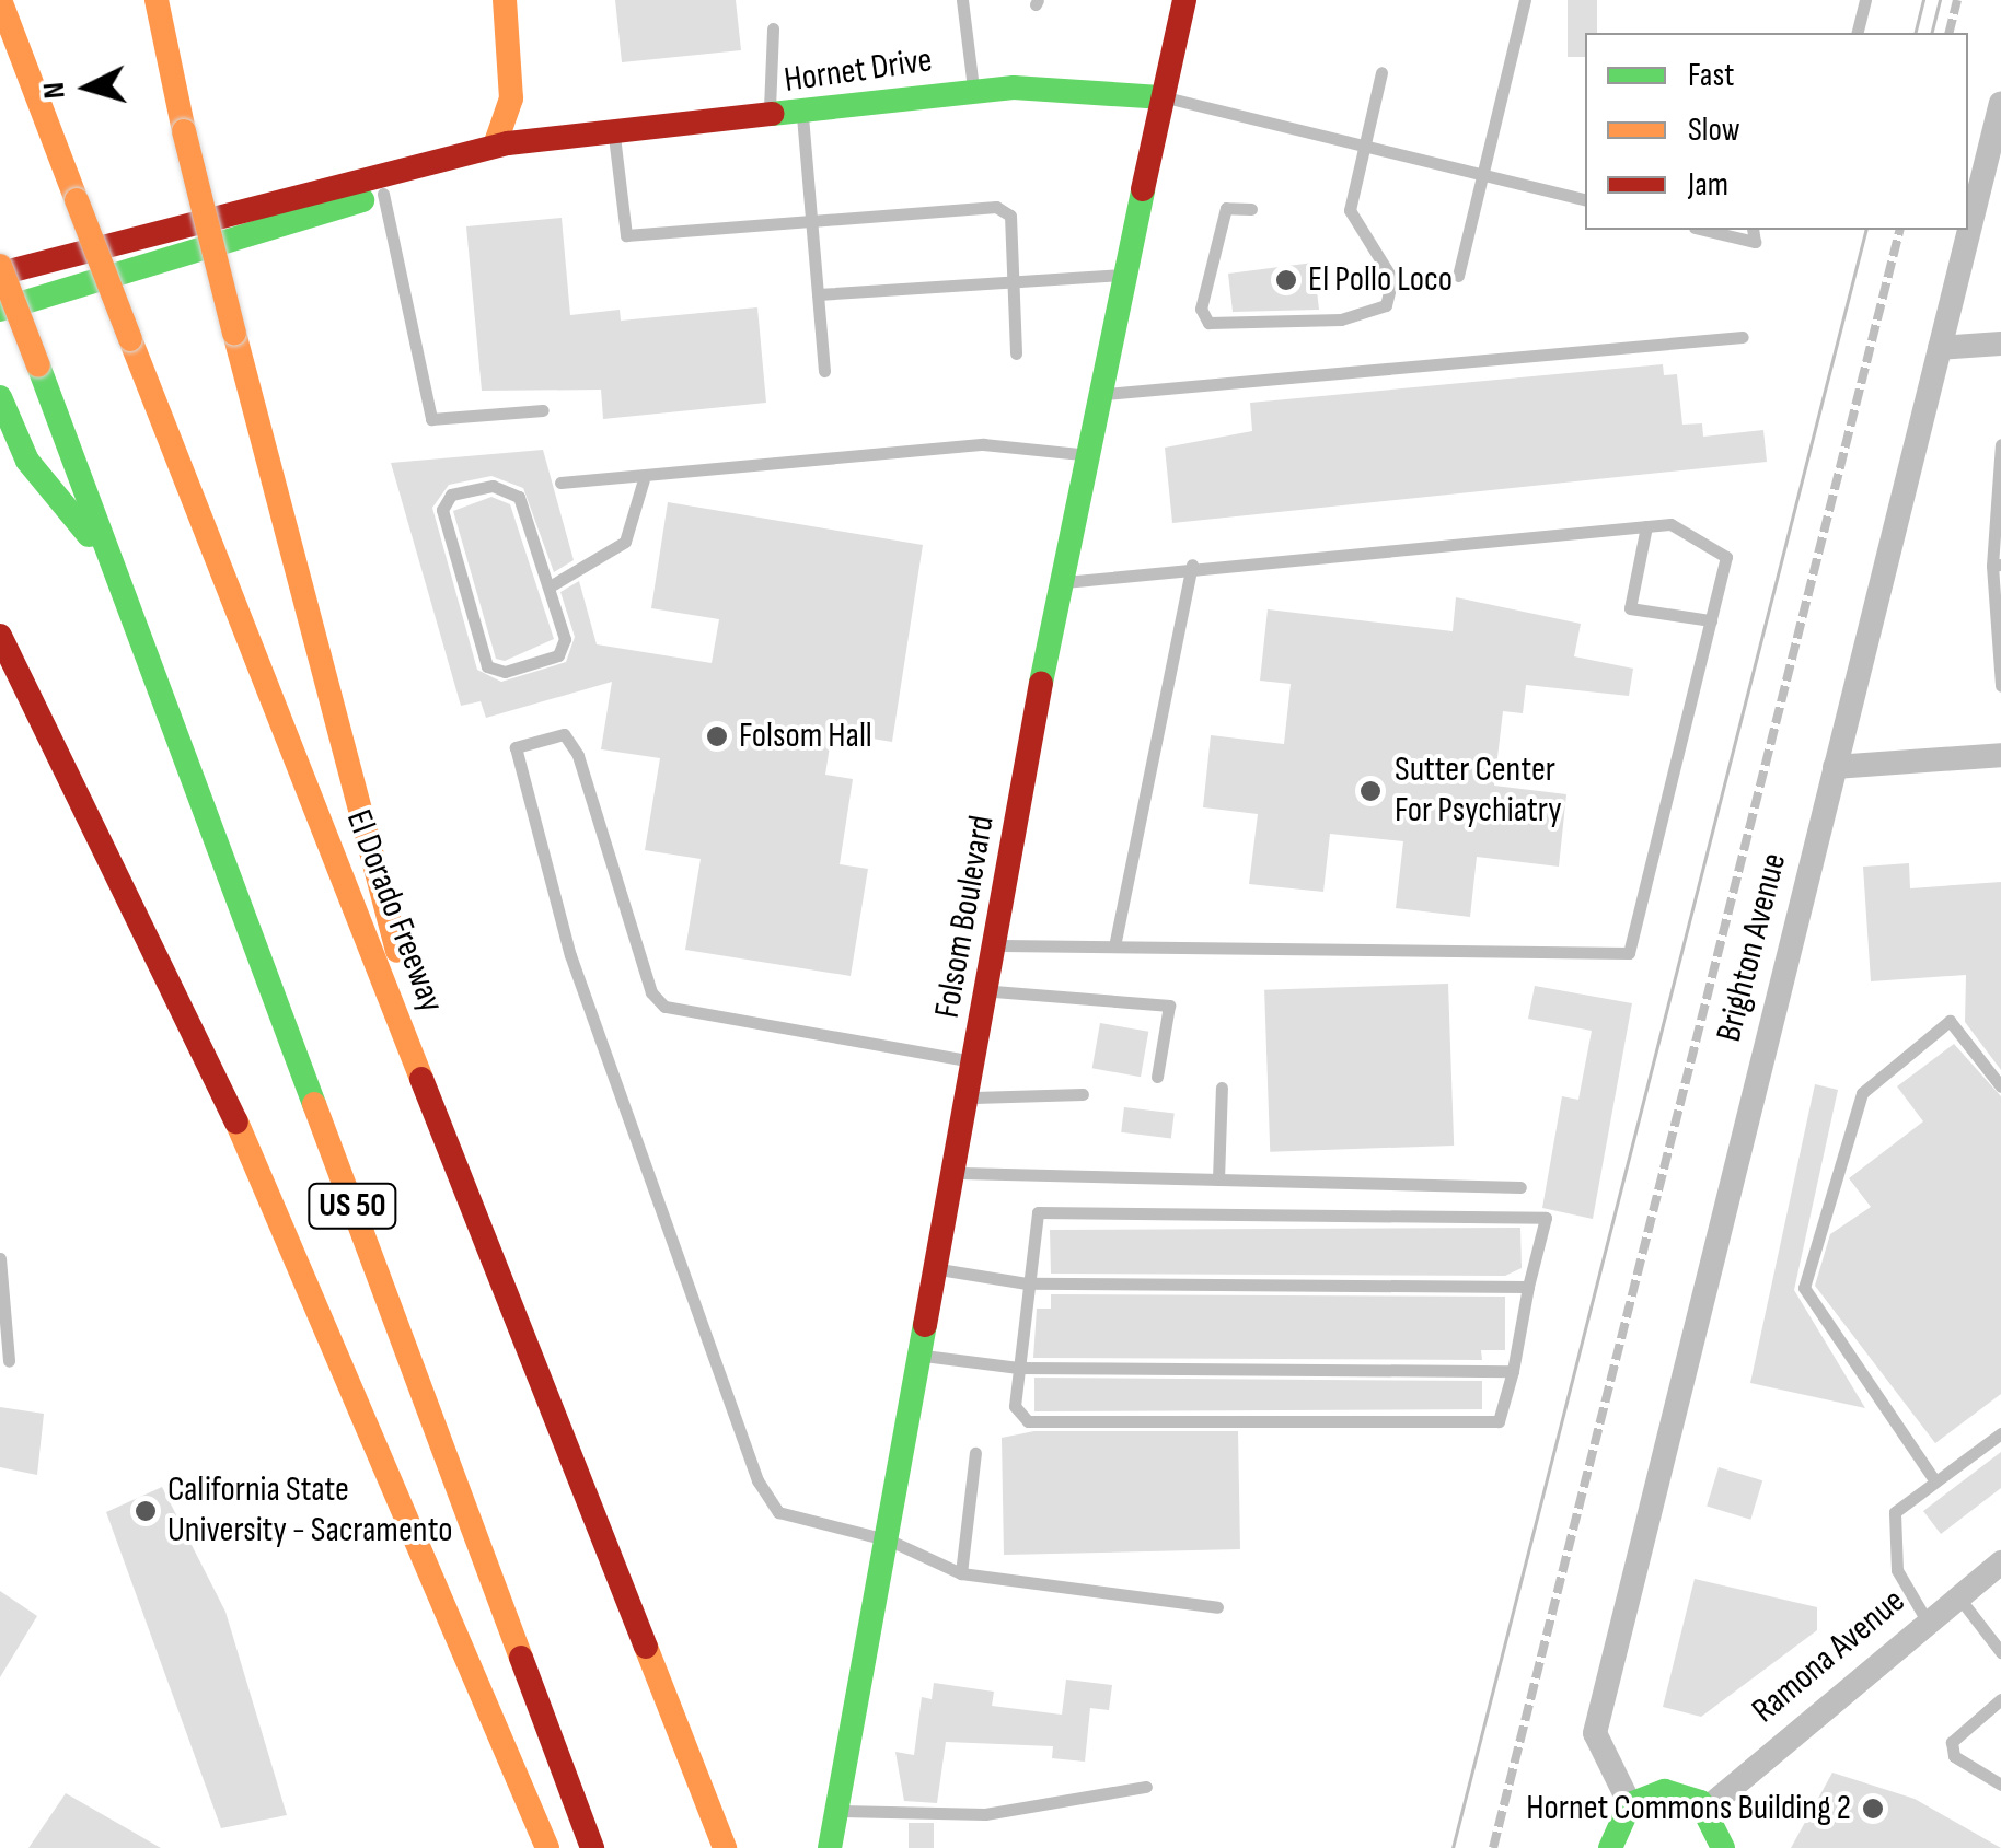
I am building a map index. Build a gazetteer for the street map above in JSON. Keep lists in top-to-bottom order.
{
  "streets": {
    "main road": [
      "Hornet Drive",
      "El Dorado Freeway",
      "Folsom Boulevard",
      "US 50"
    ],
    "street": ["Brighton Avenue", "Ramona Avenue"]
  },
  "crossings": [
    ["Hornet Drive", "Folsom Boulevard"],
    ["Hornet Drive", "US 50"]
  ],
  "places": [
    "El Pollo Loco",
    "Folsom Hall",
    "Sutter Center For Psychiatry",
    "California State University - Sacramento",
    "Hornet Commons Building 2"
  ],
  "legend": ["Fast", "Slow", "Jam"],
  "north": "left"
}
